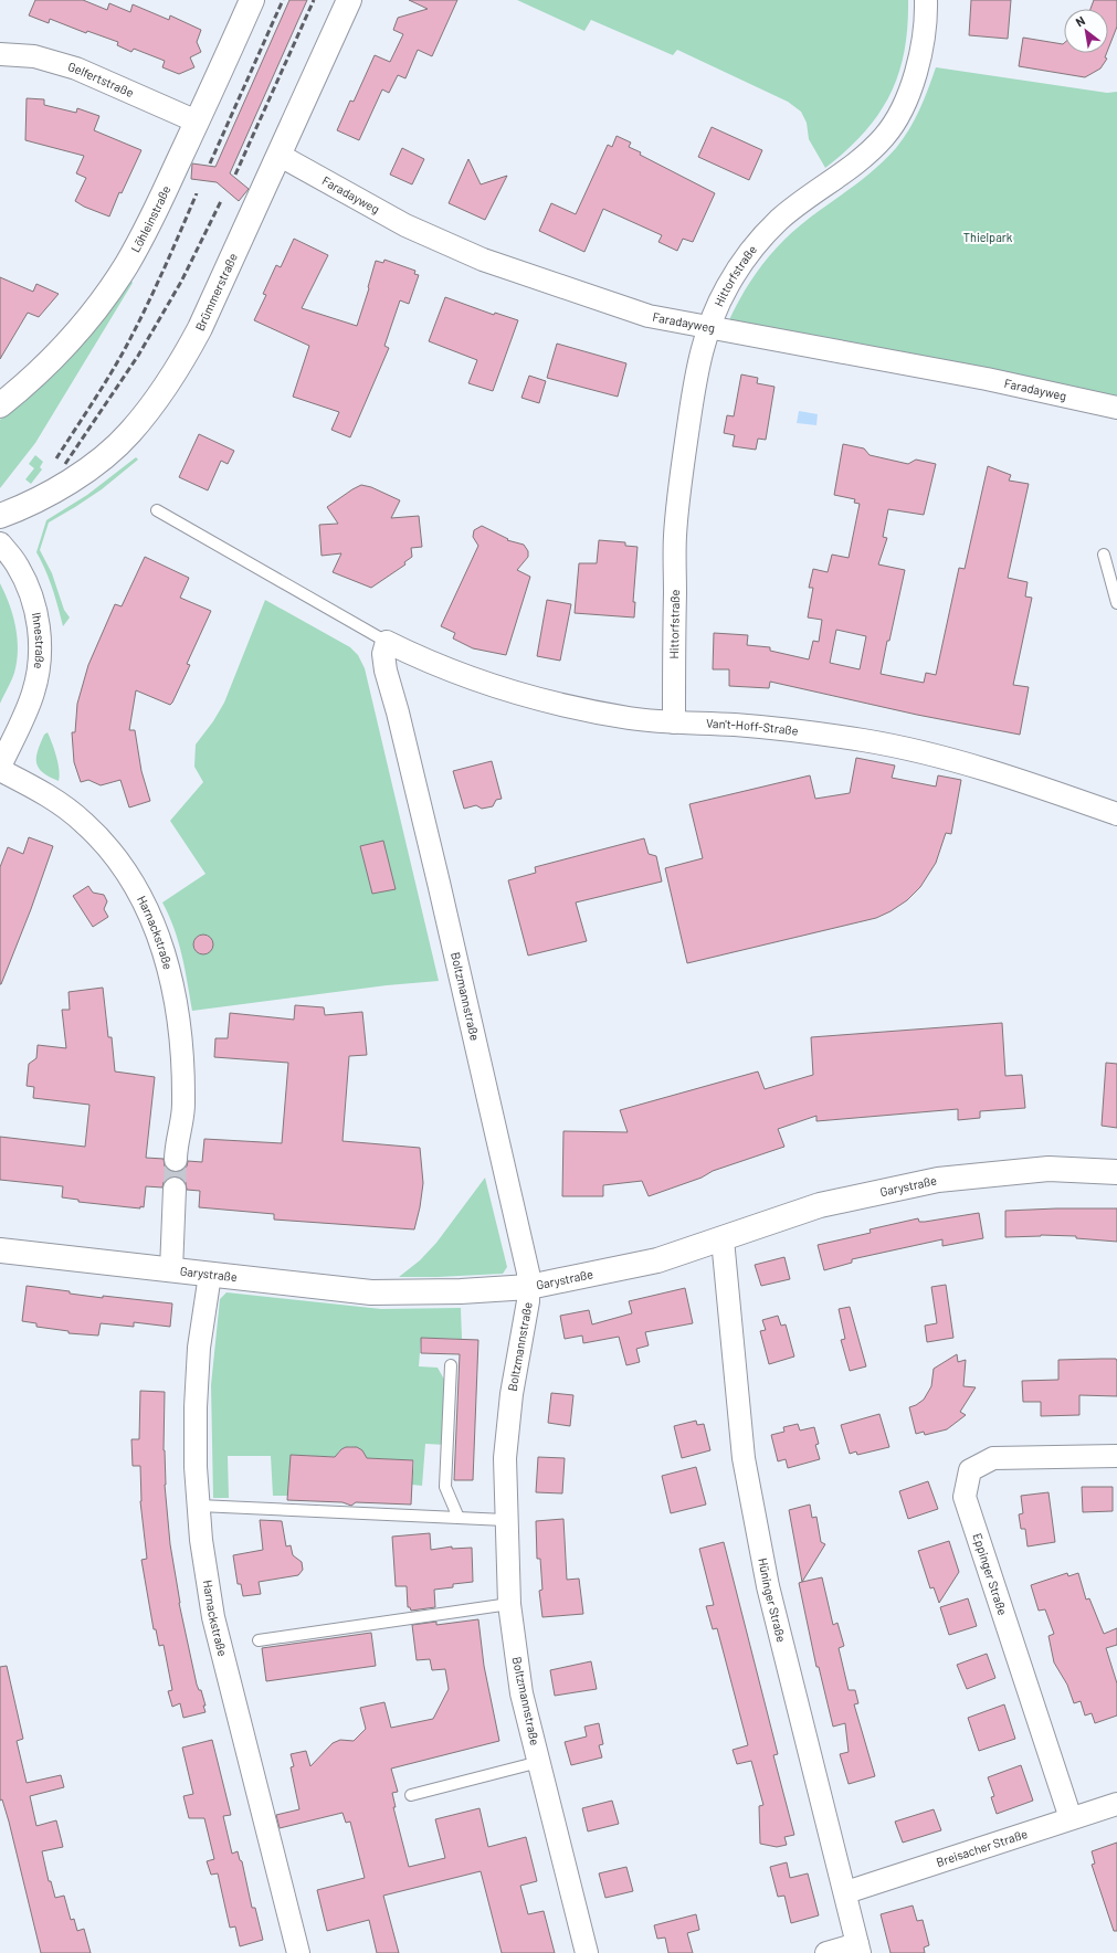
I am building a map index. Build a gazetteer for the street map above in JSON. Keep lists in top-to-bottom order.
{
  "streets": {
    "street": [
      "Gelfertstraße",
      "Faradayweg",
      "Löhleinstraße",
      "Hittorfstraße",
      "Brümmerstraße",
      "Ihnestraße",
      "Van't-Hoff-Straße",
      "Harnackstraße",
      "Boltzmannstraße",
      "Garystraße",
      "Eppinger Straße",
      "Hüninger Straße",
      "Breisacher Straße"
    ]
  },
  "crossings": [
    ["Gelfertstraße", "Löhleinstraße"],
    ["Faradayweg", "Hittorfstraße"],
    ["Faradayweg", "Brümmerstraße"],
    ["Hittorfstraße", "Van't-Hoff-Straße"],
    ["Ihnestraße", "Harnackstraße"],
    ["Van't-Hoff-Straße", "Boltzmannstraße"],
    ["Harnackstraße", "Garystraße"],
    ["Boltzmannstraße", "Garystraße"],
    ["Garystraße", "Hüninger Straße"],
    ["Eppinger Straße", "Breisacher Straße"],
    ["Hüninger Straße", "Breisacher Straße"]
  ],
  "parks": ["Thielpark"],
  "north": "top left"
}
